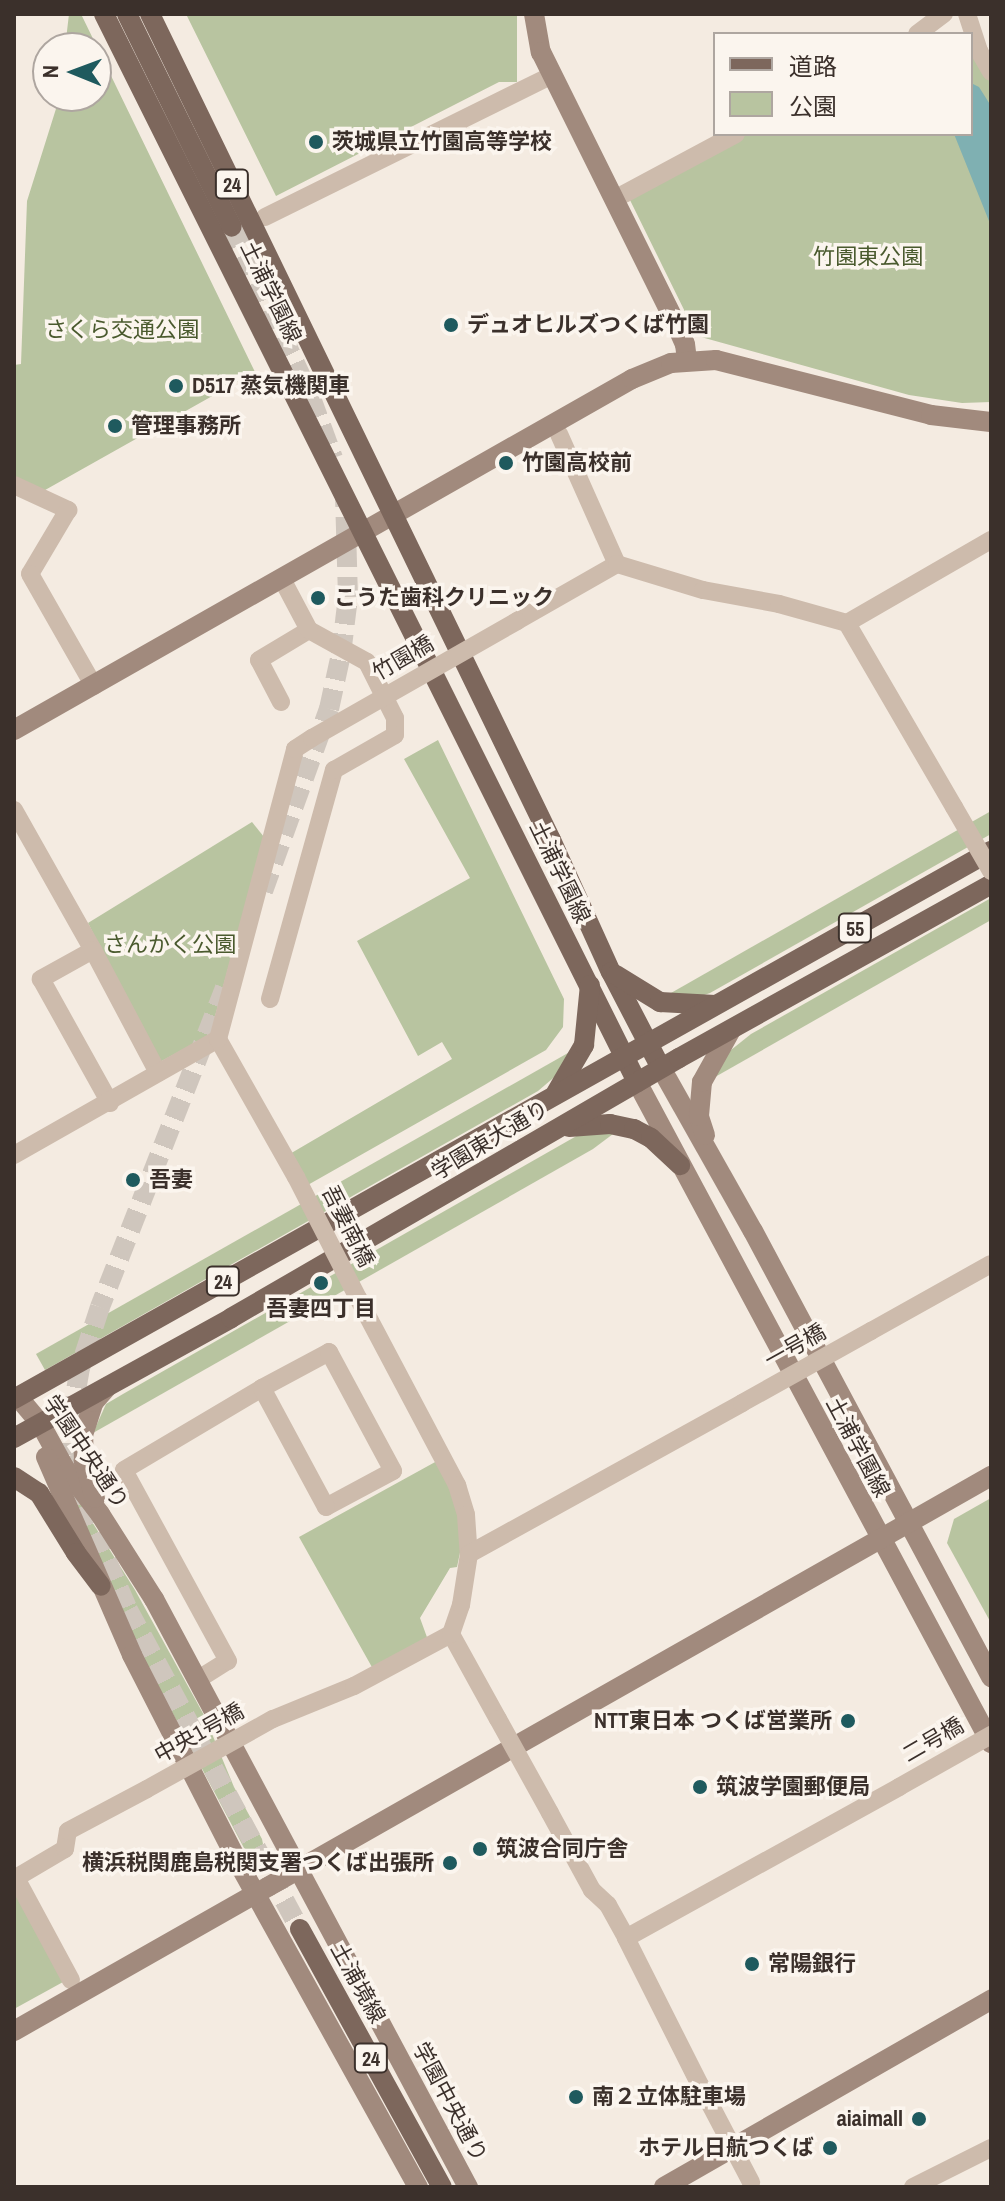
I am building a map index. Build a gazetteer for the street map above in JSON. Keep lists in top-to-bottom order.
{
  "streets": {
    "main road": [
      "24",
      "土浦学園線",
      "55",
      "学園東大通り",
      "土浦境線"
    ],
    "street": [
      "竹園橋",
      "吾妻南橋",
      "一号橋",
      "学園中央通り",
      "中央1号橋",
      "二号橋"
    ]
  },
  "crossings": [
    ["土浦学園線", "学園東大通り"],
    ["竹園橋", "吾妻南橋"],
    ["学園東大通り", "学園中央通り"],
    ["吾妻南橋", "一号橋"],
    ["吾妻南橋", "中央1号橋"]
  ],
  "parks": ["竹園東公園", "さくら交通公園", "さんかく公園"],
  "places": [
    "茨城県立竹園高等学校",
    "デュオヒルズつくば竹園",
    "D517 蒸気機関車",
    "管理事務所",
    "竹園高校前",
    "こうた歯科クリニック",
    "吾妻",
    "吾妻四丁目",
    "NTT東日本 つくば営業所",
    "筑波学園郵便局",
    "筑波合同庁舎",
    "横浜税関鹿島税関支署つくば出張所",
    "常陽銀行",
    "南２立体駐車場",
    "aiaimall",
    "ホテル日航つくば"
  ],
  "legend": ["道路", "公園"],
  "north": "left"
}
